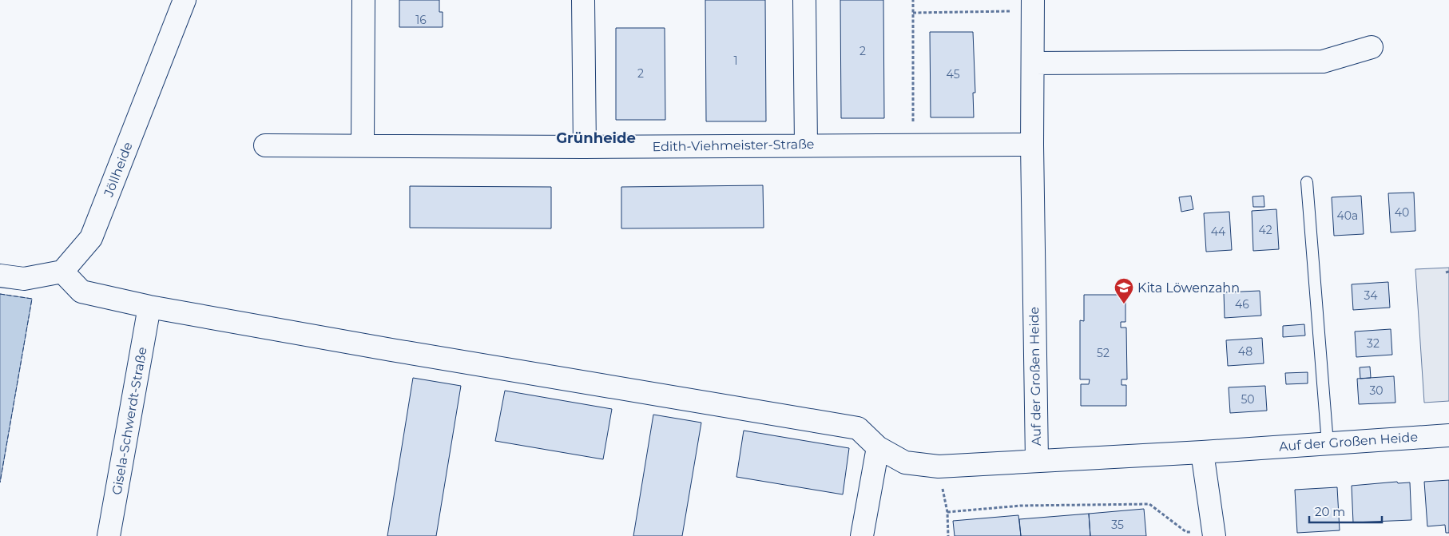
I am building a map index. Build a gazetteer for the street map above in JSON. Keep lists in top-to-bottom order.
{
  "streets": {
    "street": [
      "Edith-Viehmeister-Straße",
      "Jöllheide",
      "Auf der Großen Heide",
      "Gisela-Schwerdt-Straße"
    ]
  },
  "crossings": [
    ["Edith-Viehmeister-Straße", "Auf der Großen Heide"]
  ],
  "districts": ["Grünheide"],
  "places": {
    "school or university": ["Kita Löwenzahn"]
  },
  "house_numbers": [
    "16",
    "2",
    "1",
    "2",
    "45",
    "40",
    "40a",
    "42",
    "44",
    "34",
    "46",
    "32",
    "48",
    "52",
    "30",
    "50",
    "35"
  ],
  "scale_bar": "20 m"
}
